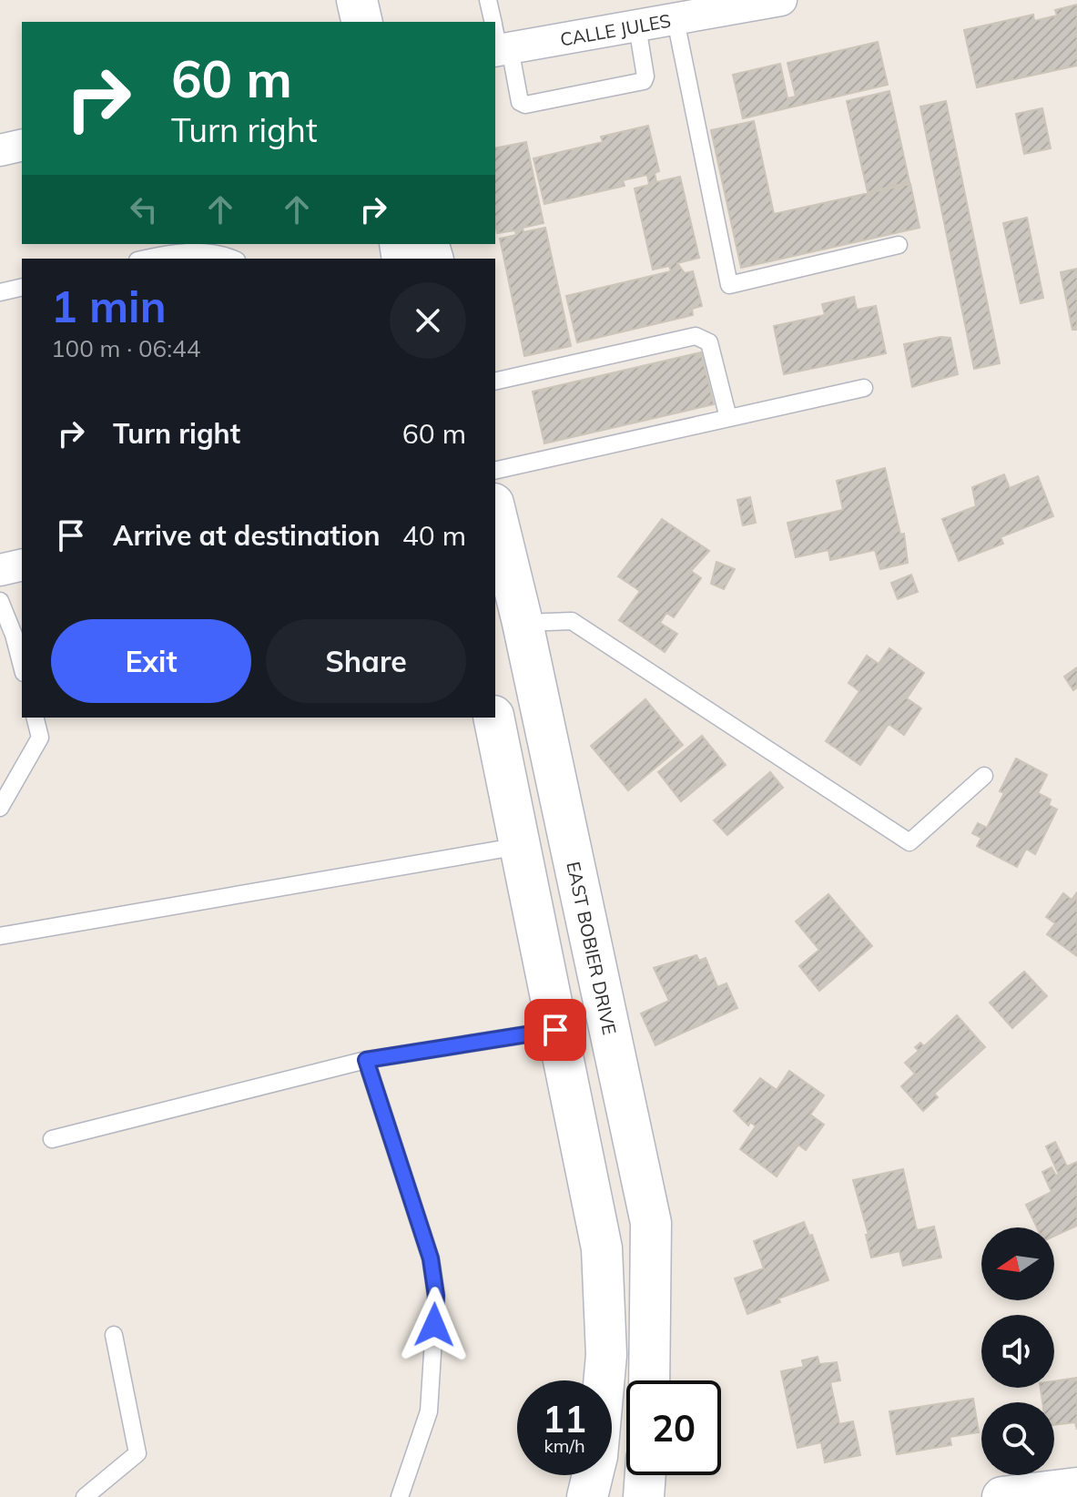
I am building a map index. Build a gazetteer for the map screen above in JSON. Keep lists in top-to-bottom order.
{
  "streets": {
    "main road": ["EAST BOBIER DRIVE"],
    "street": ["CALLE JULES"]
  },
  "north": "left",
  "page": {
    "turn": ["60 m", "Turn right"],
    "heading": ["1 min", "100 m · 06:44"],
    "list": [
      {
        "name": "Turn right",
        "value": "60 m"
      },
      {
        "name": "Arrive at destination",
        "value": "40 m"
      }
    ],
    "buttons": ["Exit", "Share"],
    "speed": "11 km/h",
    "limit": "20"
  }
}
